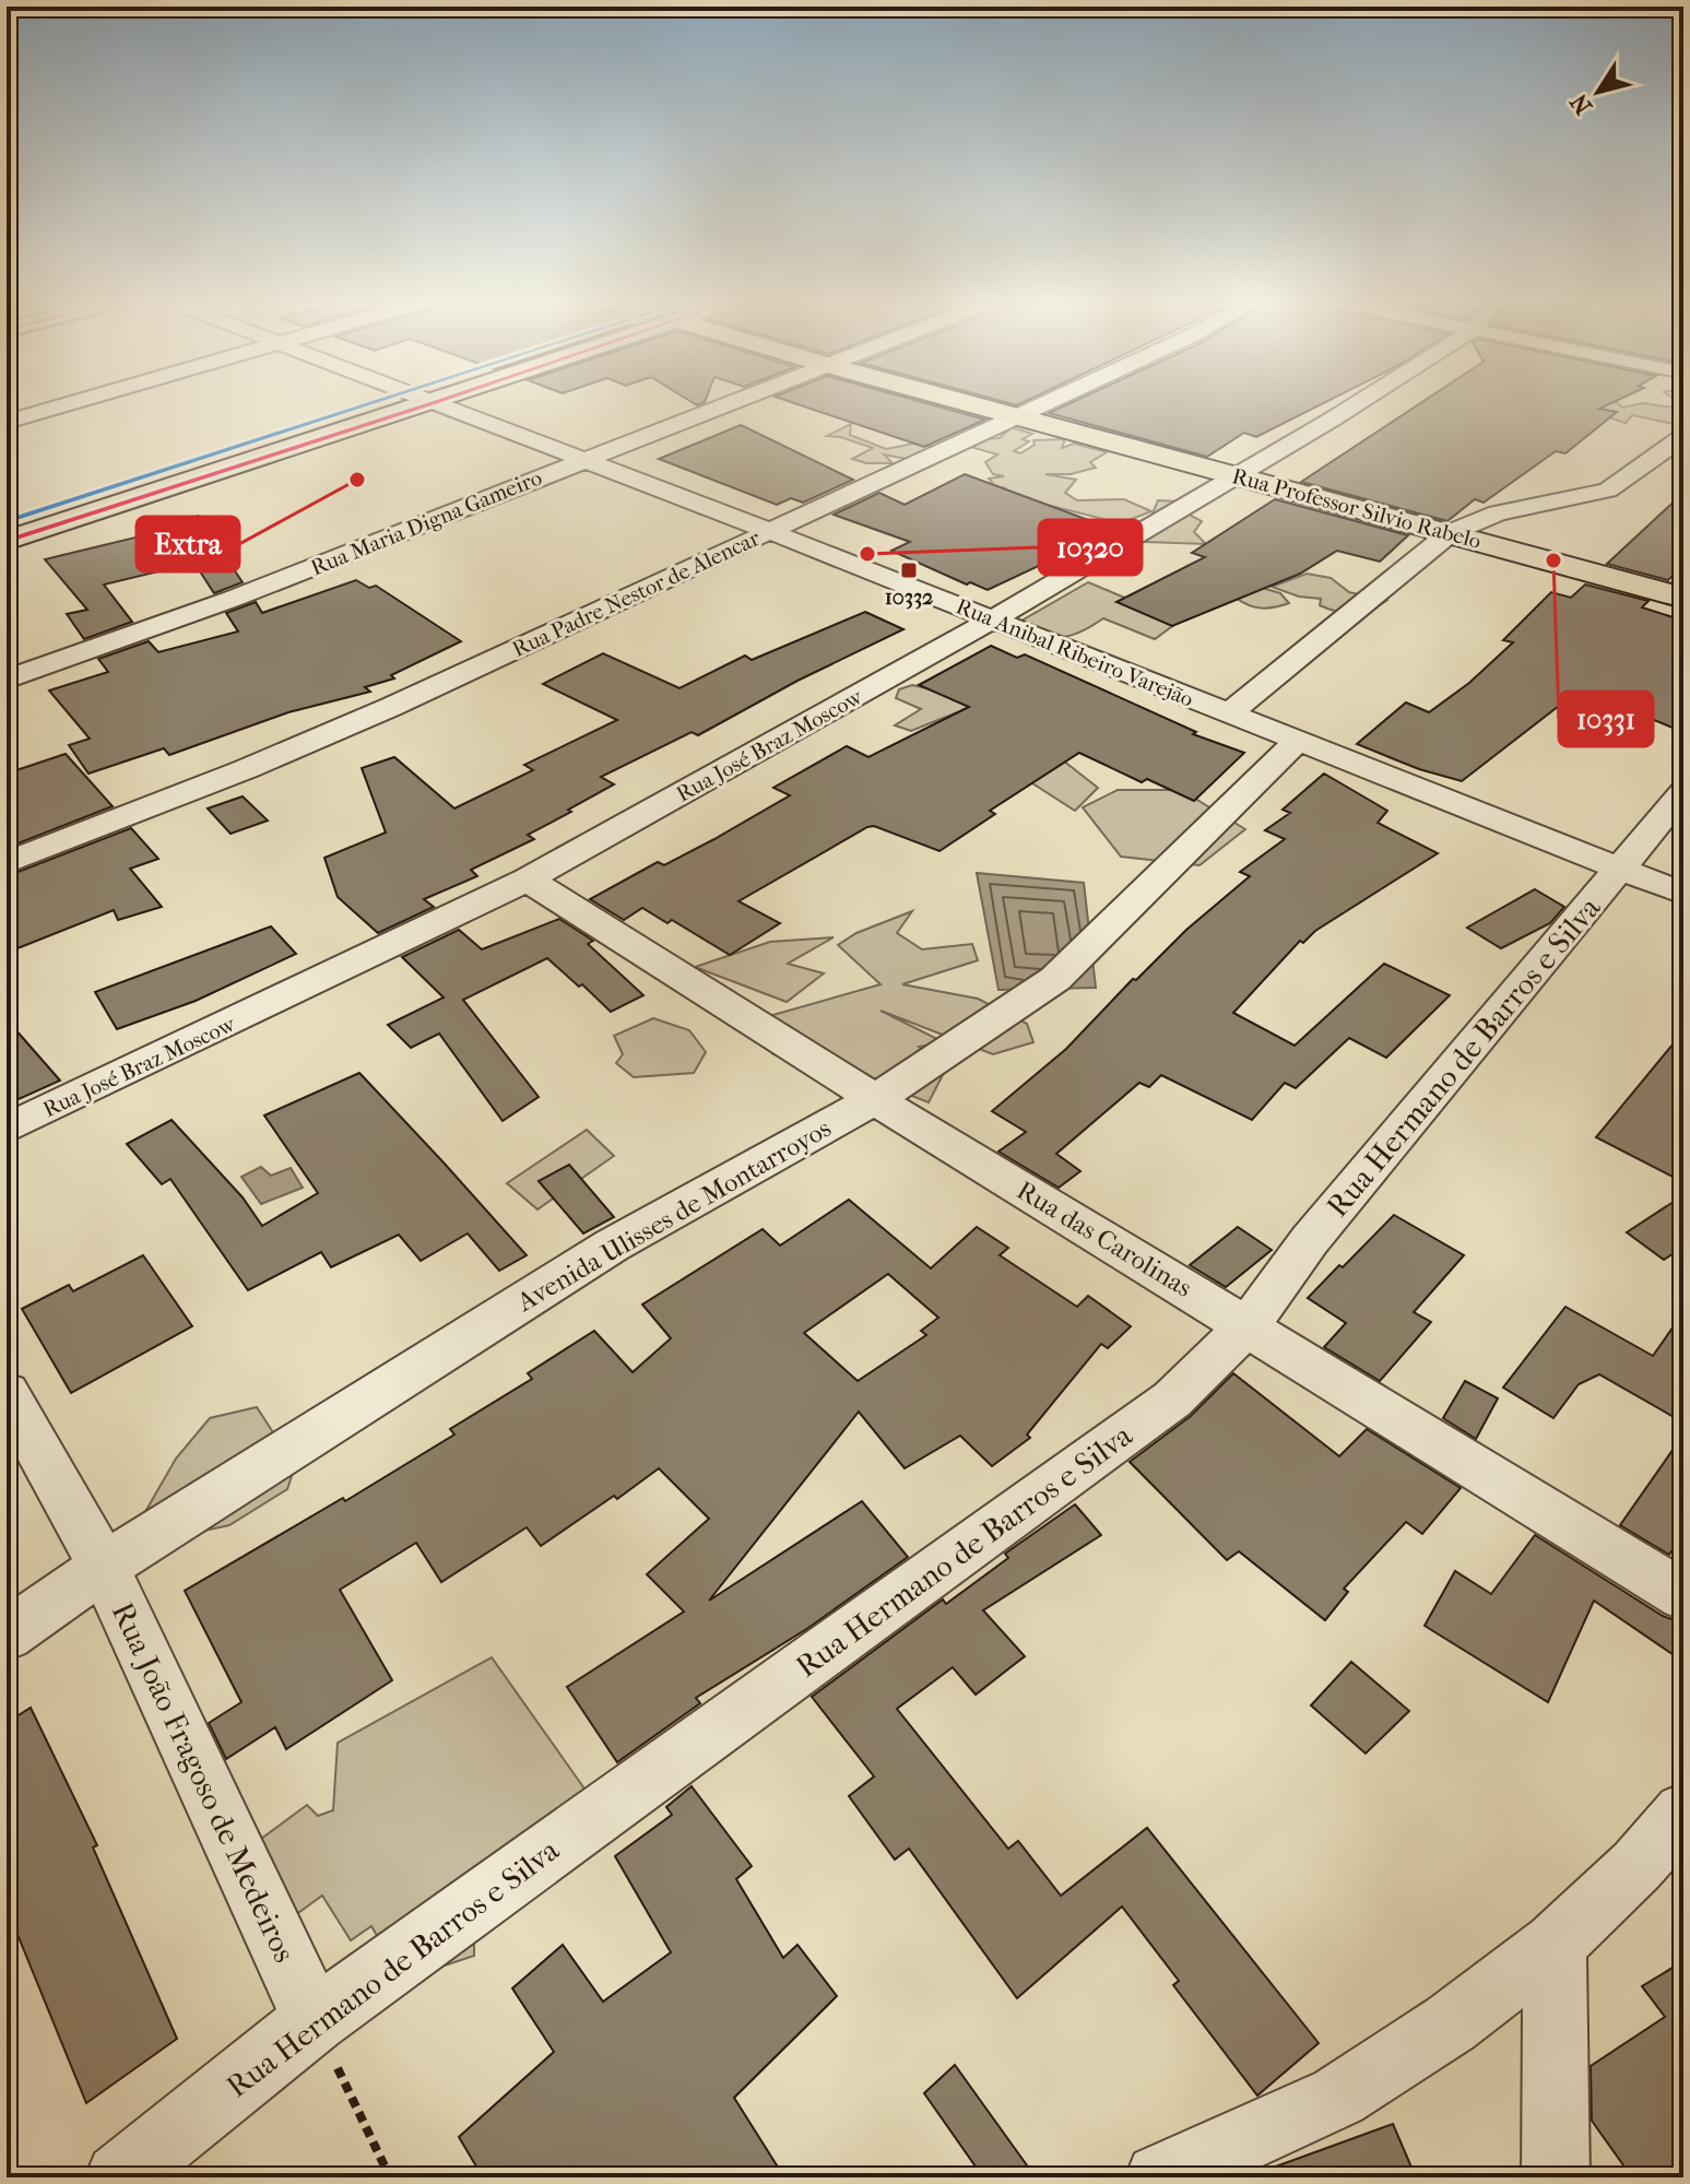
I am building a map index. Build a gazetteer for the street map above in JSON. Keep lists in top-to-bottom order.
{
  "streets": {
    "main road": ["Rua Professor Silvio Rabelo"],
    "street": [
      "Rua Maria Digna Gameiro",
      "Rua Padre Nestor de Alencar",
      "Rua Anibal Ribeiro Varejão",
      "Rua José Braz Moscow",
      "Rua Hermano de Barros e Silva",
      "Avenida Ulisses de Montarroyos",
      "Rua das Carolinas",
      "Rua João Fragoso de Medeiros"
    ]
  },
  "crossings": [
    ["Rua Professor Silvio Rabelo", "Rua Padre Nestor de Alencar"],
    ["Rua Professor Silvio Rabelo", "Rua José Braz Moscow"],
    ["Rua Maria Digna Gameiro", "Rua Anibal Ribeiro Varejão"],
    ["Rua Padre Nestor de Alencar", "Rua Anibal Ribeiro Varejão"],
    ["Rua Anibal Ribeiro Varejão", "Rua José Braz Moscow"],
    ["Rua Anibal Ribeiro Varejão", "Rua Hermano de Barros e Silva"],
    ["Rua Anibal Ribeiro Varejão", "Avenida Ulisses de Montarroyos"],
    ["Rua José Braz Moscow", "Rua das Carolinas"],
    ["Rua Hermano de Barros e Silva", "Rua das Carolinas"],
    ["Rua Hermano de Barros e Silva", "Rua João Fragoso de Medeiros"],
    ["Avenida Ulisses de Montarroyos", "Rua das Carolinas"],
    ["Avenida Ulisses de Montarroyos", "Rua João Fragoso de Medeiros"]
  ],
  "places": {
    "other": ["Extra", "10320", "10331"],
    "transit": ["10332"]
  },
  "north": "bottom left"
}
